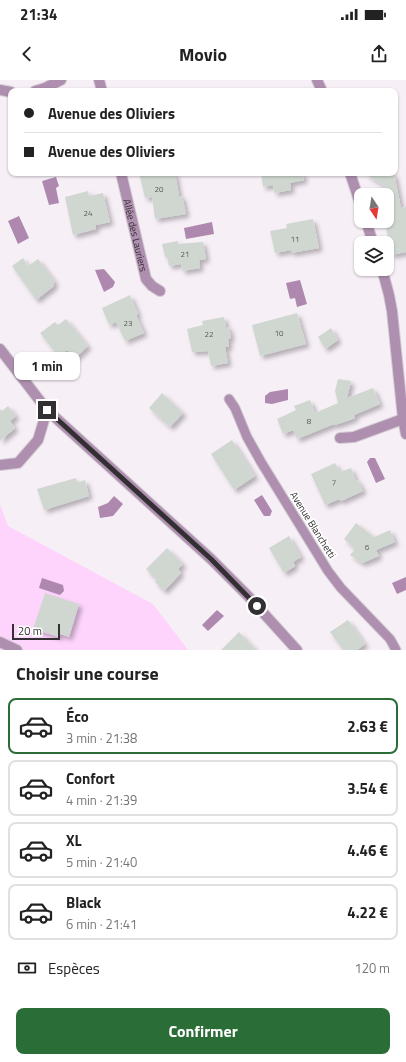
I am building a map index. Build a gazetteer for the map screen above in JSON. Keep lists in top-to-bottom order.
{
  "streets": {
    "street": ["Allée des Lauriers"],
    "lane": ["Avenue Blanchetti"]
  },
  "house_numbers": [
    "20",
    "24",
    "11",
    "21",
    "23",
    "10",
    "22",
    "8",
    "7",
    "6"
  ],
  "scale_bar": "20 m",
  "north": "bottom",
  "page": {
    "status": "21:34",
    "header": "Movio",
    "banner": ["Avenue des Oliviers", "Avenue des Oliviers"],
    "bubble": "1 min",
    "scale": "20 m",
    "heading": "Choisir une course",
    "list": [
      {
        "name": "Éco",
        "note": "3 min · 21:38",
        "value": "2.63 €"
      },
      {
        "name": "Confort",
        "note": "4 min · 21:39",
        "value": "3.54 €"
      },
      {
        "name": "XL",
        "note": "5 min · 21:40",
        "value": "4.46 €"
      },
      {
        "name": "Black",
        "note": "6 min · 21:41",
        "value": "4.22 €"
      }
    ],
    "pay": ["Espèces", "120 m"],
    "buttons": "Confirmer"
  }
}
